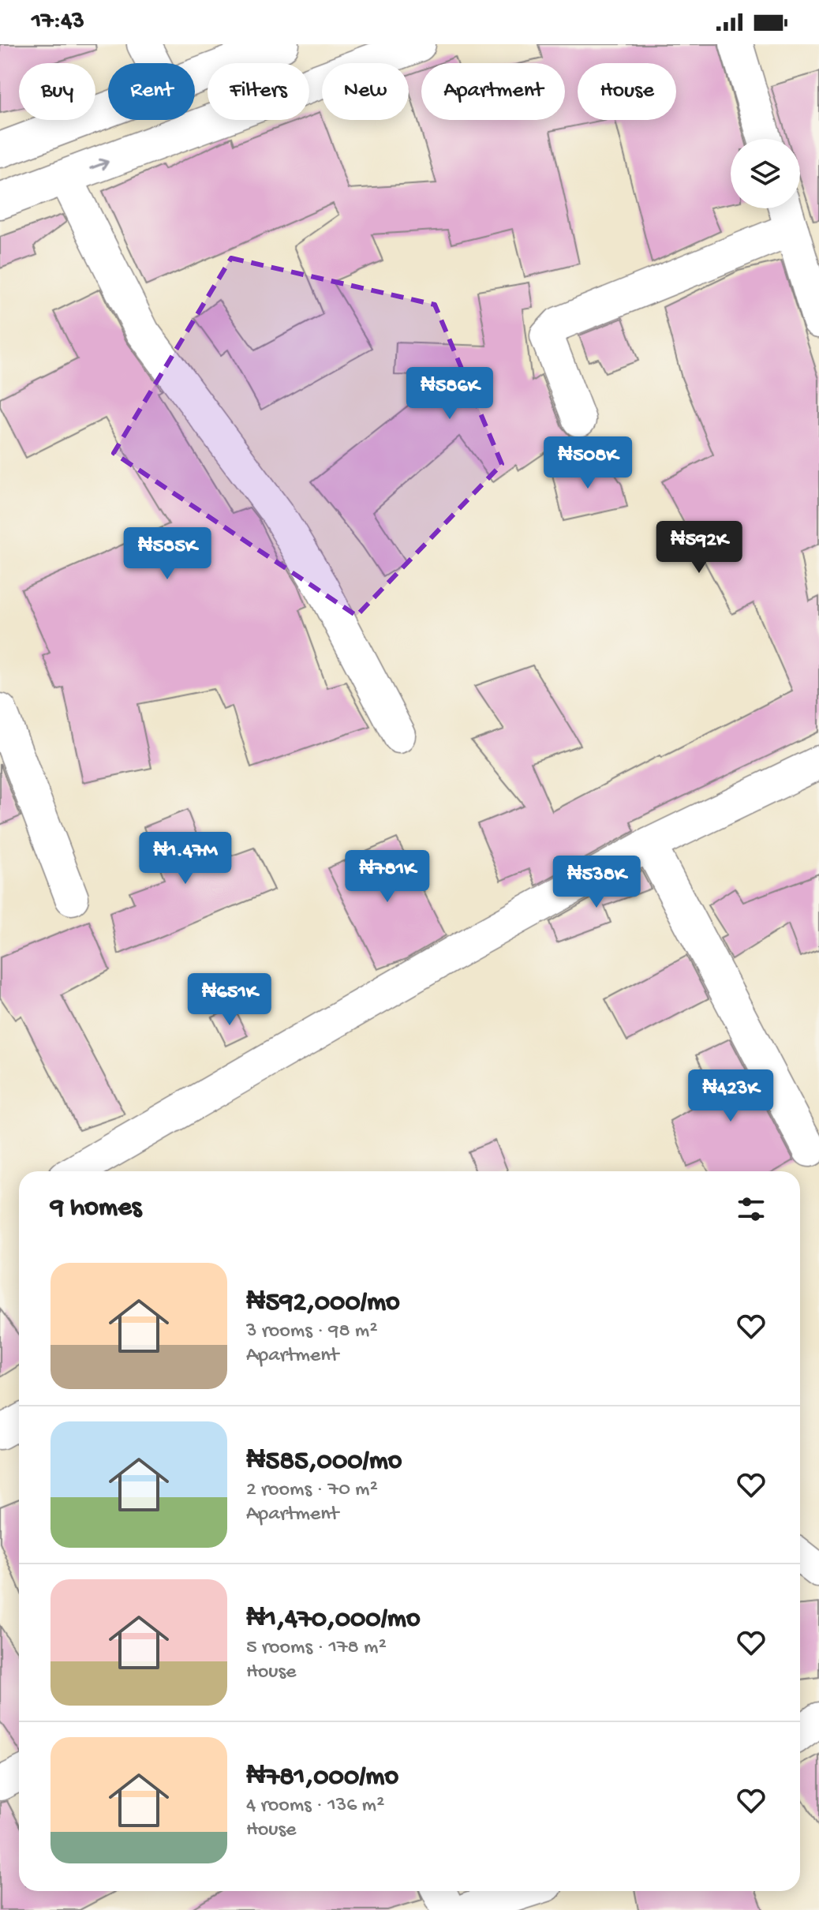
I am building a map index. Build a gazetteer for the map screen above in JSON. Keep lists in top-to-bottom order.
{
  "page": {
    "status": "17:43",
    "chip": [
      "Buy",
      "Rent",
      "Filters",
      "New",
      "Apartment",
      "House"
    ],
    "price": [
      "₦586K",
      "₦508K",
      "₦592K",
      "₦585K",
      "₦1.47M",
      "₦781K",
      "₦538K",
      "₦651K",
      "₦423K"
    ],
    "heading": "9 homes",
    "list": [
      {
        "name": "₦592,000/mo",
        "note": "3 rooms · 98 m² · Apartment"
      },
      {
        "name": "₦585,000/mo",
        "note": "2 rooms · 70 m² · Apartment"
      },
      {
        "name": "₦1,470,000/mo",
        "note": "5 rooms · 178 m² · House"
      },
      {
        "name": "₦781,000/mo",
        "note": "4 rooms · 136 m² · House"
      }
    ]
  }
}
